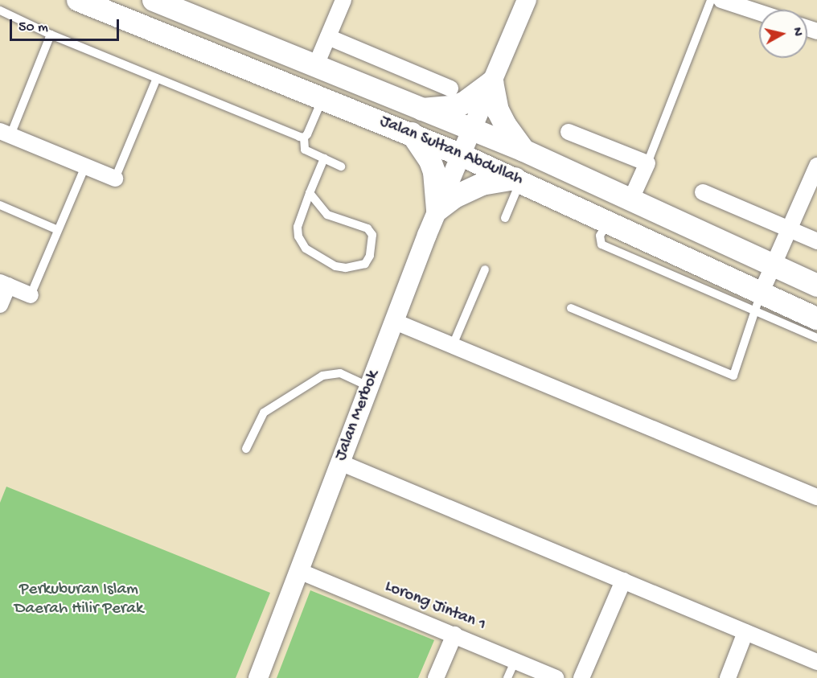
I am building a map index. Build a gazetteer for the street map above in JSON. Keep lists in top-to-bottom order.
{
  "streets": {
    "main road": ["Jalan Sultan Abdullah"],
    "street": ["Jalan Merbok", "Lorong Jintan 1"]
  },
  "crossings": [
    ["Jalan Sultan Abdullah", "Jalan Merbok"],
    ["Jalan Merbok", "Lorong Jintan 1"]
  ],
  "parks": ["Perkuburan Islam Daerah Hilir Perak"],
  "scale_bar": "50 m",
  "north": "right"
}
